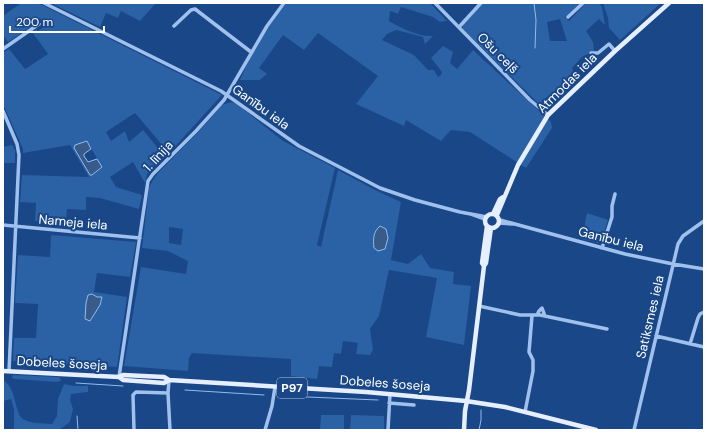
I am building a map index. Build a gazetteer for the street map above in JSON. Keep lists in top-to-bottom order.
{
  "streets": {
    "main road": ["Atmodas iela", "Dobeles šoseja", "P97"],
    "street": [
      "Ošu ceļš",
      "Ganību iela",
      "1. līnija",
      "Nameja iela",
      "Satiksmes iela"
    ]
  },
  "crossings": [
    ["Ošu ceļš", "Atmodas iela"],
    ["Atmodas iela", "Ganību iela"],
    ["Ganību iela", "1. līnija"],
    ["Ganību iela", "Satiksmes iela"],
    ["1. līnija", "Nameja iela"],
    ["1. līnija", "Dobeles šoseja"]
  ],
  "scale_bar": "200 m"
}
